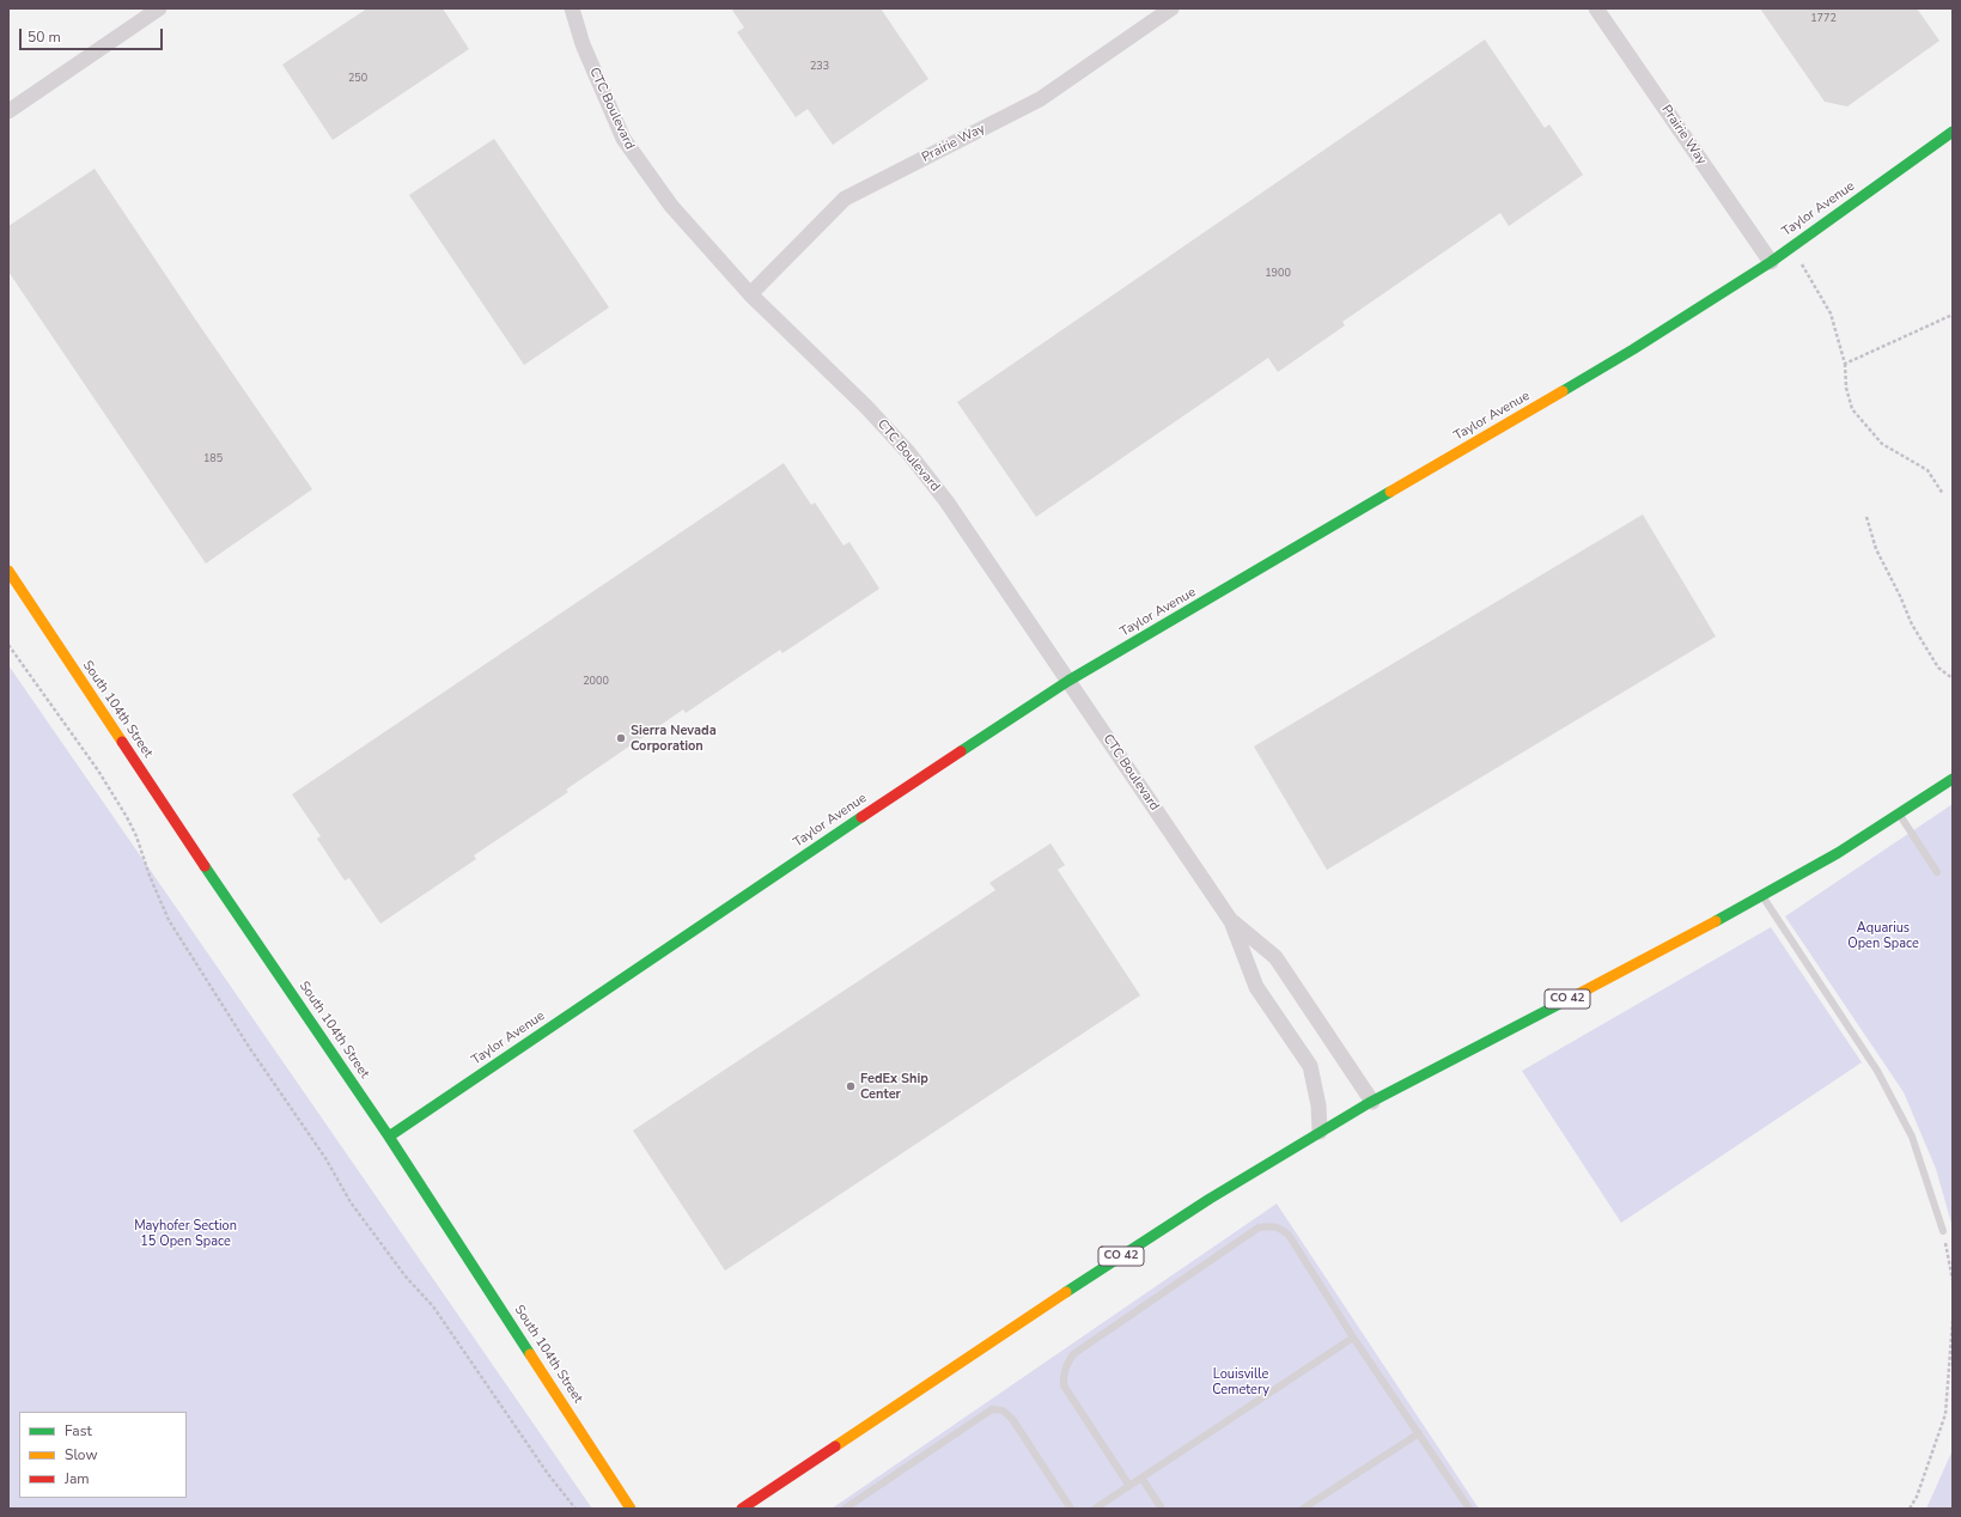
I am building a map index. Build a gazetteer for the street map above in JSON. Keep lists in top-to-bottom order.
{
  "streets": {
    "street": [
      "CTC Boulevard",
      "Prairie Way",
      "Taylor Avenue",
      "South 104th Street",
      "CO 42"
    ]
  },
  "crossings": [
    ["CTC Boulevard", "Prairie Way"],
    ["CTC Boulevard", "Taylor Avenue"],
    ["CTC Boulevard", "CO 42"],
    ["Prairie Way", "Taylor Avenue"],
    ["Taylor Avenue", "South 104th Street"]
  ],
  "parks": ["Aquarius Open Space", "Mayhofer Section 15 Open Space", "Louisville Cemetery"],
  "places": ["Sierra Nevada Corporation", "FedEx Ship Center"],
  "house_numbers": [
    "1772",
    "233",
    "250",
    "1900",
    "185",
    "2000"
  ],
  "legend": ["Fast", "Slow", "Jam"],
  "scale_bar": "50 m"
}
